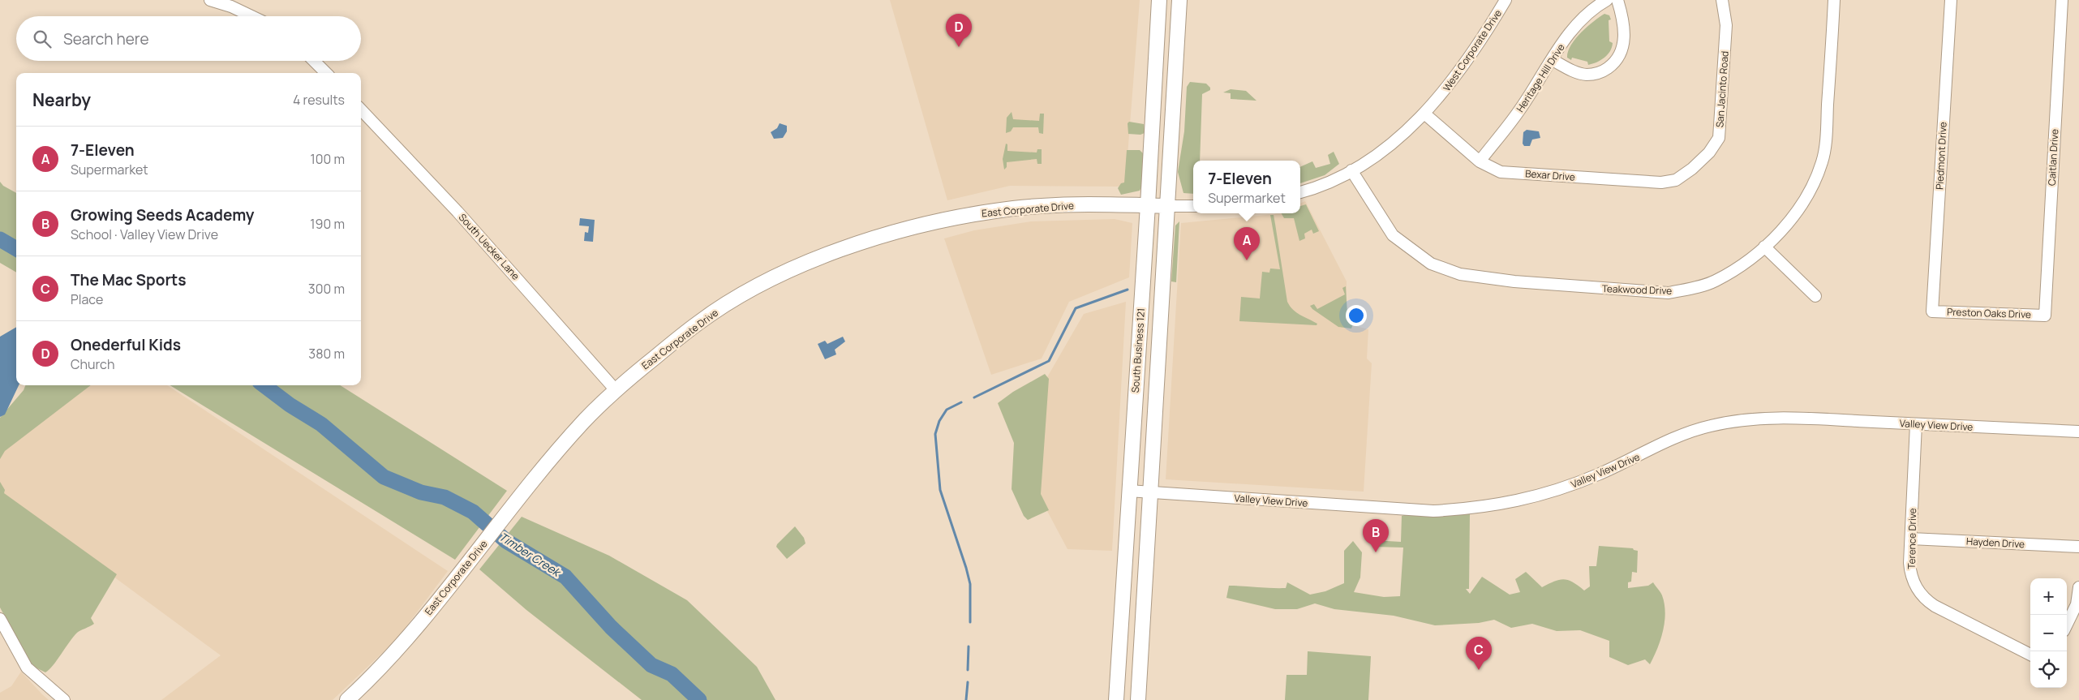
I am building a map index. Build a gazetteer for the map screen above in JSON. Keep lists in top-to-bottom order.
{
  "streets": {
    "main road": ["East Corporate Drive", "South Business 121"],
    "street": [
      "West Corporate Drive",
      "Heritage Hill Drive",
      "San Jacinto Road",
      "Piedmont Drive",
      "Caitlan Drive",
      "Bexar Drive",
      "South Uecker Lane",
      "Teakwood Drive",
      "Preston Oaks Drive",
      "Valley View Drive",
      "Terence Drive",
      "Hayden Drive"
    ]
  },
  "crossings": [
    ["West Corporate Drive", "Bexar Drive"],
    ["West Corporate Drive", "Teakwood Drive"],
    ["Heritage Hill Drive", "Bexar Drive"],
    ["San Jacinto Road", "Bexar Drive"],
    ["Piedmont Drive", "Preston Oaks Drive"],
    ["Caitlan Drive", "Preston Oaks Drive"],
    ["East Corporate Drive", "South Uecker Lane"],
    ["East Corporate Drive", "South Business 121"],
    ["South Business 121", "Valley View Drive"],
    ["Valley View Drive", "Terence Drive"],
    ["Terence Drive", "Hayden Drive"]
  ],
  "water": ["Timber Creek"],
  "page": {
    "pins": [
      "D",
      "A",
      "B",
      "C"
    ],
    "search": "Search here",
    "heading": ["Nearby", "4 results"],
    "list": [
      {
        "mark": "A",
        "name": "7-Eleven",
        "note": "Supermarket",
        "value": "100 m"
      },
      {
        "mark": "B",
        "name": "Growing Seeds Academy",
        "note": "School · Valley View Drive",
        "value": "190 m"
      },
      {
        "mark": "C",
        "name": "The Mac Sports",
        "note": "Place",
        "value": "300 m"
      },
      {
        "mark": "D",
        "name": "Onederful Kids",
        "note": "Church",
        "value": "380 m"
      }
    ],
    "popup": ["7-Eleven", "Supermarket"],
    "map_buttons": ["+", "−"]
  }
}
